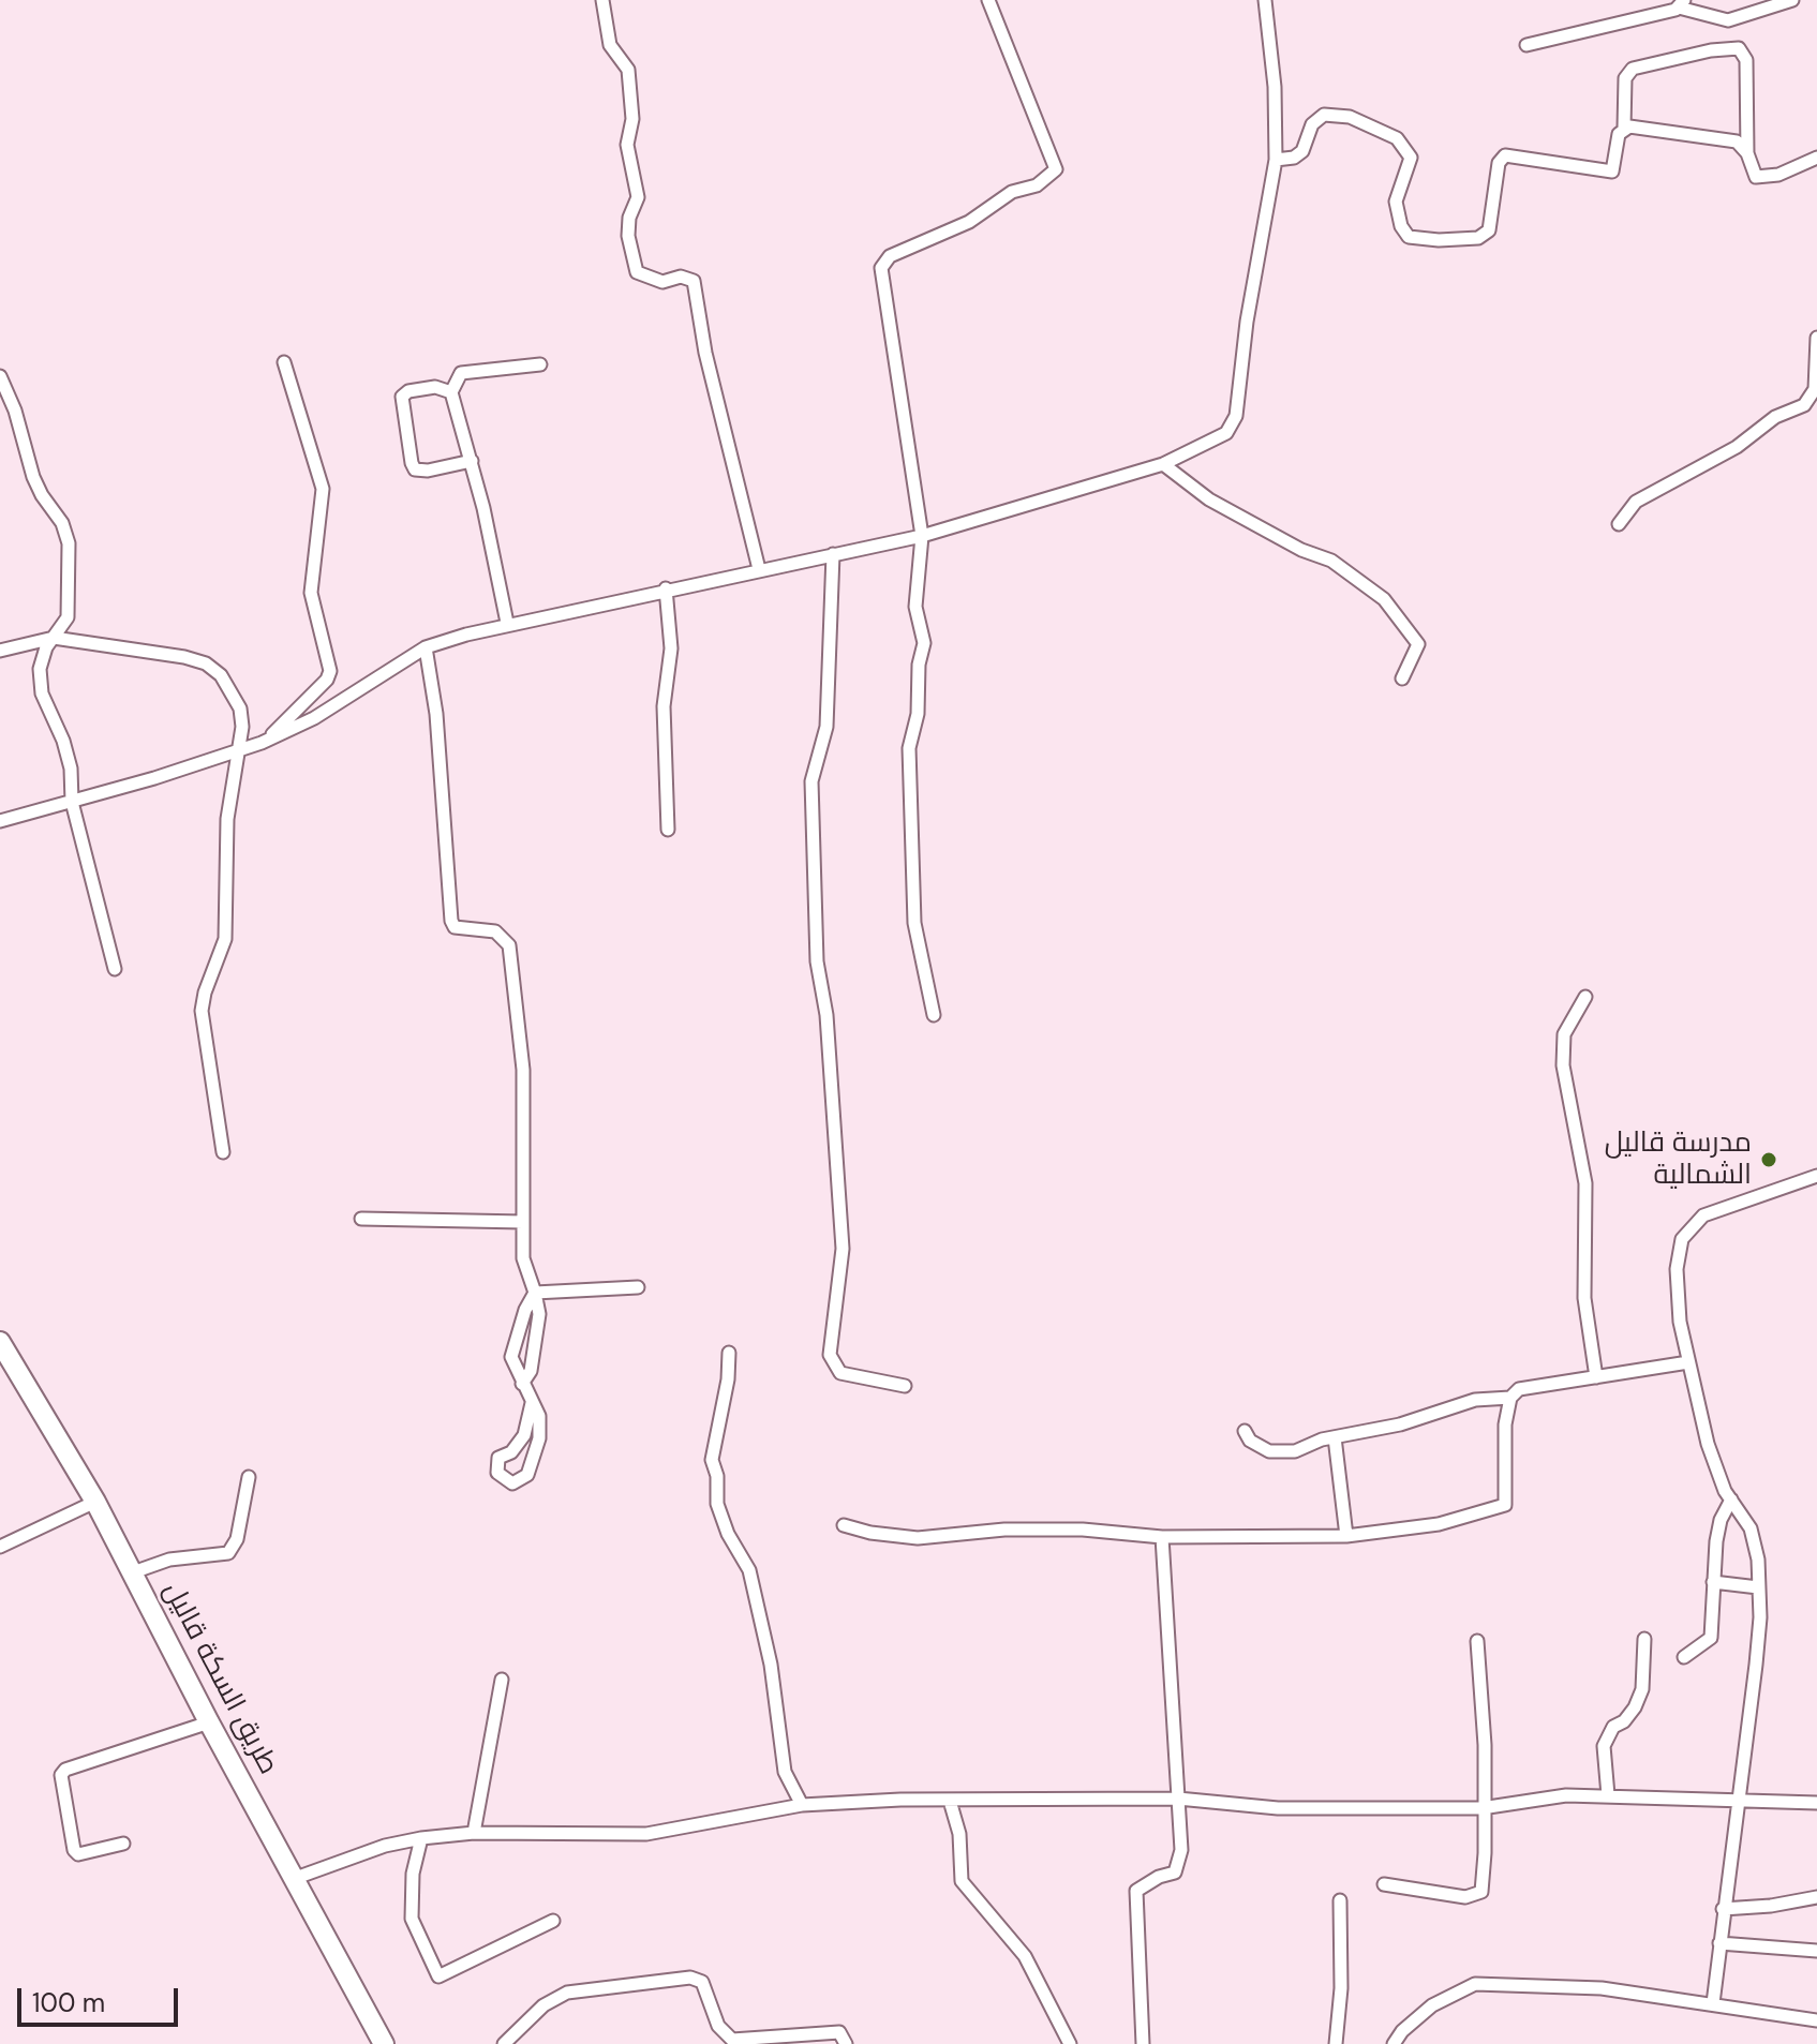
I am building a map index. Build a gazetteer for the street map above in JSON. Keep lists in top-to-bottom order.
{
  "streets": {
    "main road": ["طريق السكة قاليل"]
  },
  "places": ["مدرسة قاليل الشمالية"],
  "scale_bar": "100 m"
}
